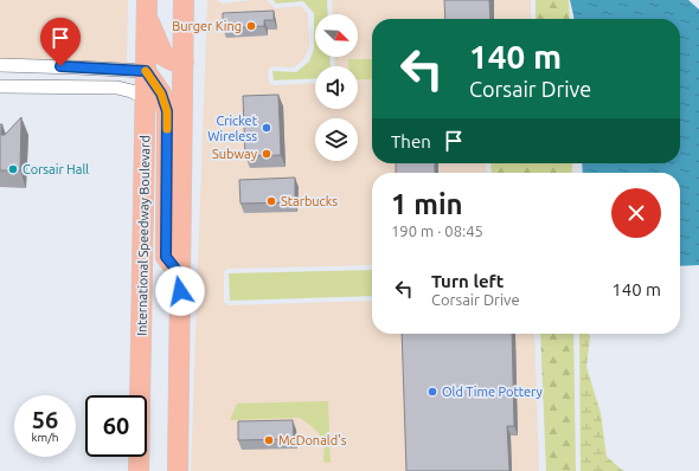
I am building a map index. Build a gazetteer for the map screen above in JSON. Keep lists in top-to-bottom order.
{
  "streets": {
    "main road": ["International Speedway Boulevard"]
  },
  "places": [
    "Burger King",
    "Cricket Wireless",
    "Subway",
    "Corsair Hall",
    "Starbucks",
    "Old Time Pottery",
    "McDonald's"
  ],
  "north": "bottom right",
  "page": {
    "turn": ["140 m", "Corsair Drive"],
    "then": "Then",
    "heading": ["1 min", "190 m · 08:45"],
    "list": [
      {
        "name": "Turn left",
        "note": "Corsair Drive",
        "value": "140 m"
      }
    ],
    "speed": "56 km/h",
    "limit": "60"
  }
}
